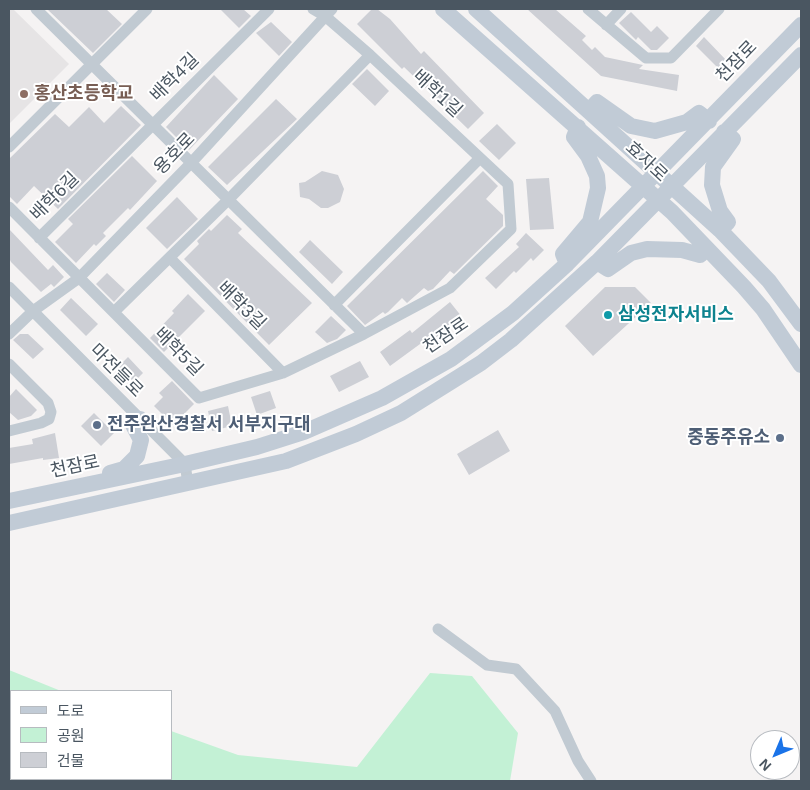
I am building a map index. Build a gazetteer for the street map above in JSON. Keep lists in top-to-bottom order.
{
  "streets": {
    "street": [
      "천잠로",
      "배학4길",
      "배학1길",
      "용호로",
      "효자로",
      "배학6길",
      "배학3길",
      "배학5길",
      "마전들로"
    ]
  },
  "crossings": [
    ["천잠로", "효자로"],
    ["천잠로", "마전들로"],
    ["배학4길", "용호로"],
    ["배학4길", "배학6길"],
    ["배학1길", "용호로"],
    ["용호로", "배학6길"],
    ["용호로", "배학5길"],
    ["용호로", "마전들로"],
    ["배학6길", "배학5길"],
    ["배학3길", "배학5길"]
  ],
  "places": [
    "홍산초등학교",
    "삼성전자서비스",
    "전주완산경찰서 서부지구대",
    "중동주유소"
  ],
  "legend": ["도로", "공원", "건물"],
  "north": "bottom left"
}
